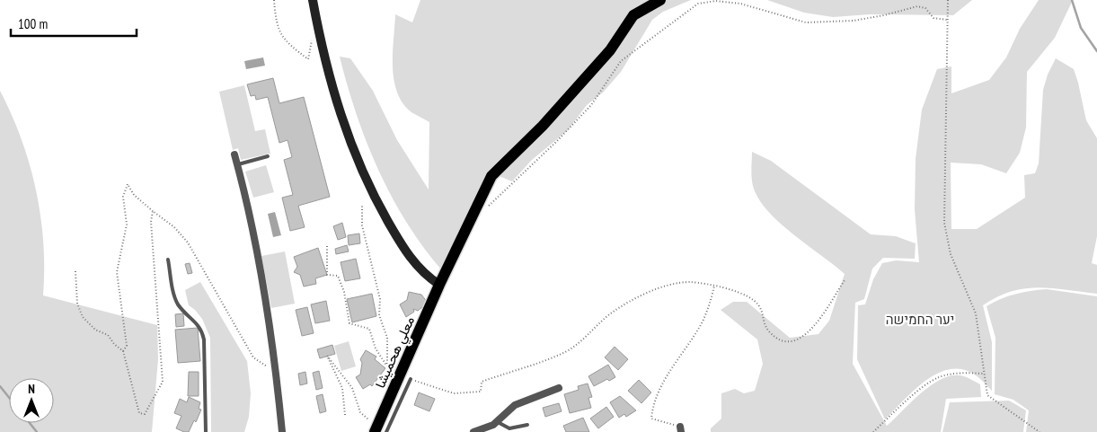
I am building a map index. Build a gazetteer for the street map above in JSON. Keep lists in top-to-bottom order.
{
  "streets": {
    "main road": ["معلي هحميشا"]
  },
  "parks": ["יער החמישה"],
  "scale_bar": "100 m",
  "north": "top"
}
